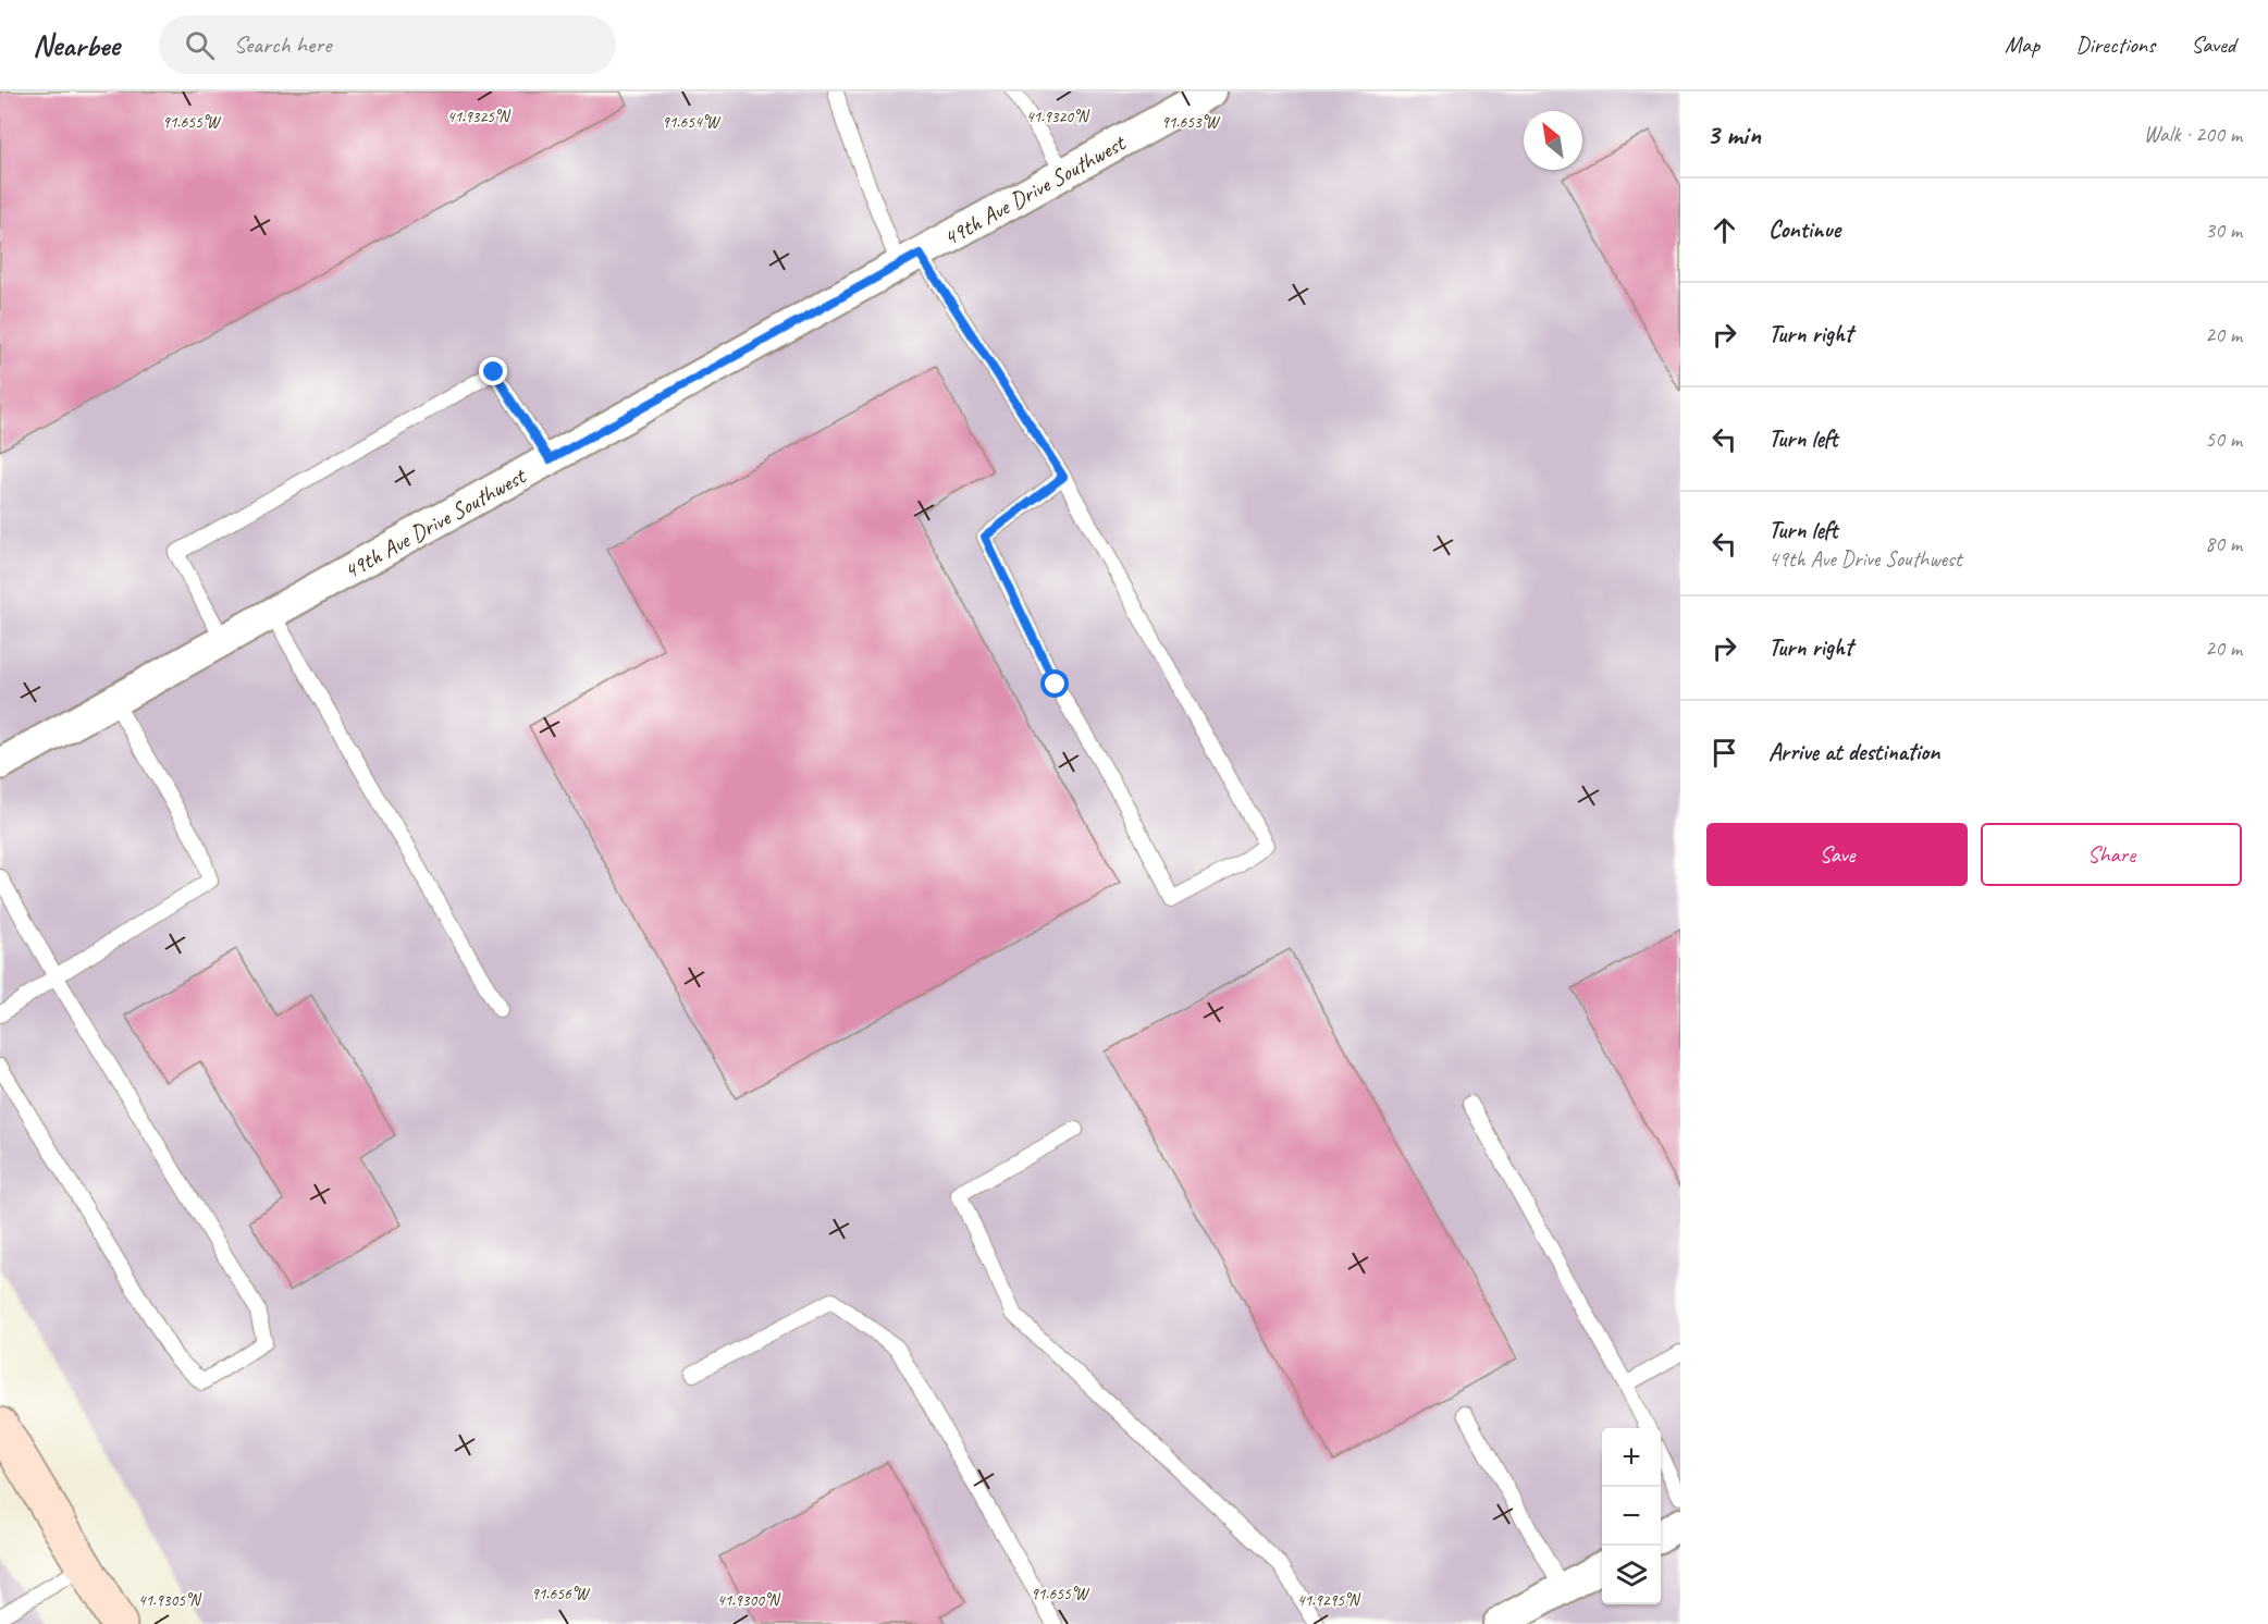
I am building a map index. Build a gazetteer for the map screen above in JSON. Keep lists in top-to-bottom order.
{
  "streets": {
    "street": ["49th Ave Drive Southwest"]
  },
  "north": "top left",
  "page": {
    "header": "Nearbee",
    "search": "Search here",
    "nav": ["Map", "Directions", "Saved"],
    "heading": ["3 min", "Walk · 200 m"],
    "list": [
      ["Continue", "30 m"],
      ["Turn right", "20 m"],
      ["Turn left", "50 m"],
      ["Turn left", "49th Ave Drive Southwest", "80 m"],
      ["Turn right", "20 m"],
      "Arrive at destination"
    ],
    "buttons": ["Save", "Share"],
    "map_buttons": ["+", "−"]
  },
  "coordinates": [
    "41.9325°N",
    "41.9320°N",
    "91.655°W",
    "91.654°W",
    "91.653°W",
    "91.656°W",
    "41.9305°N",
    "41.9300°N",
    "41.9295°N"
  ]
}
